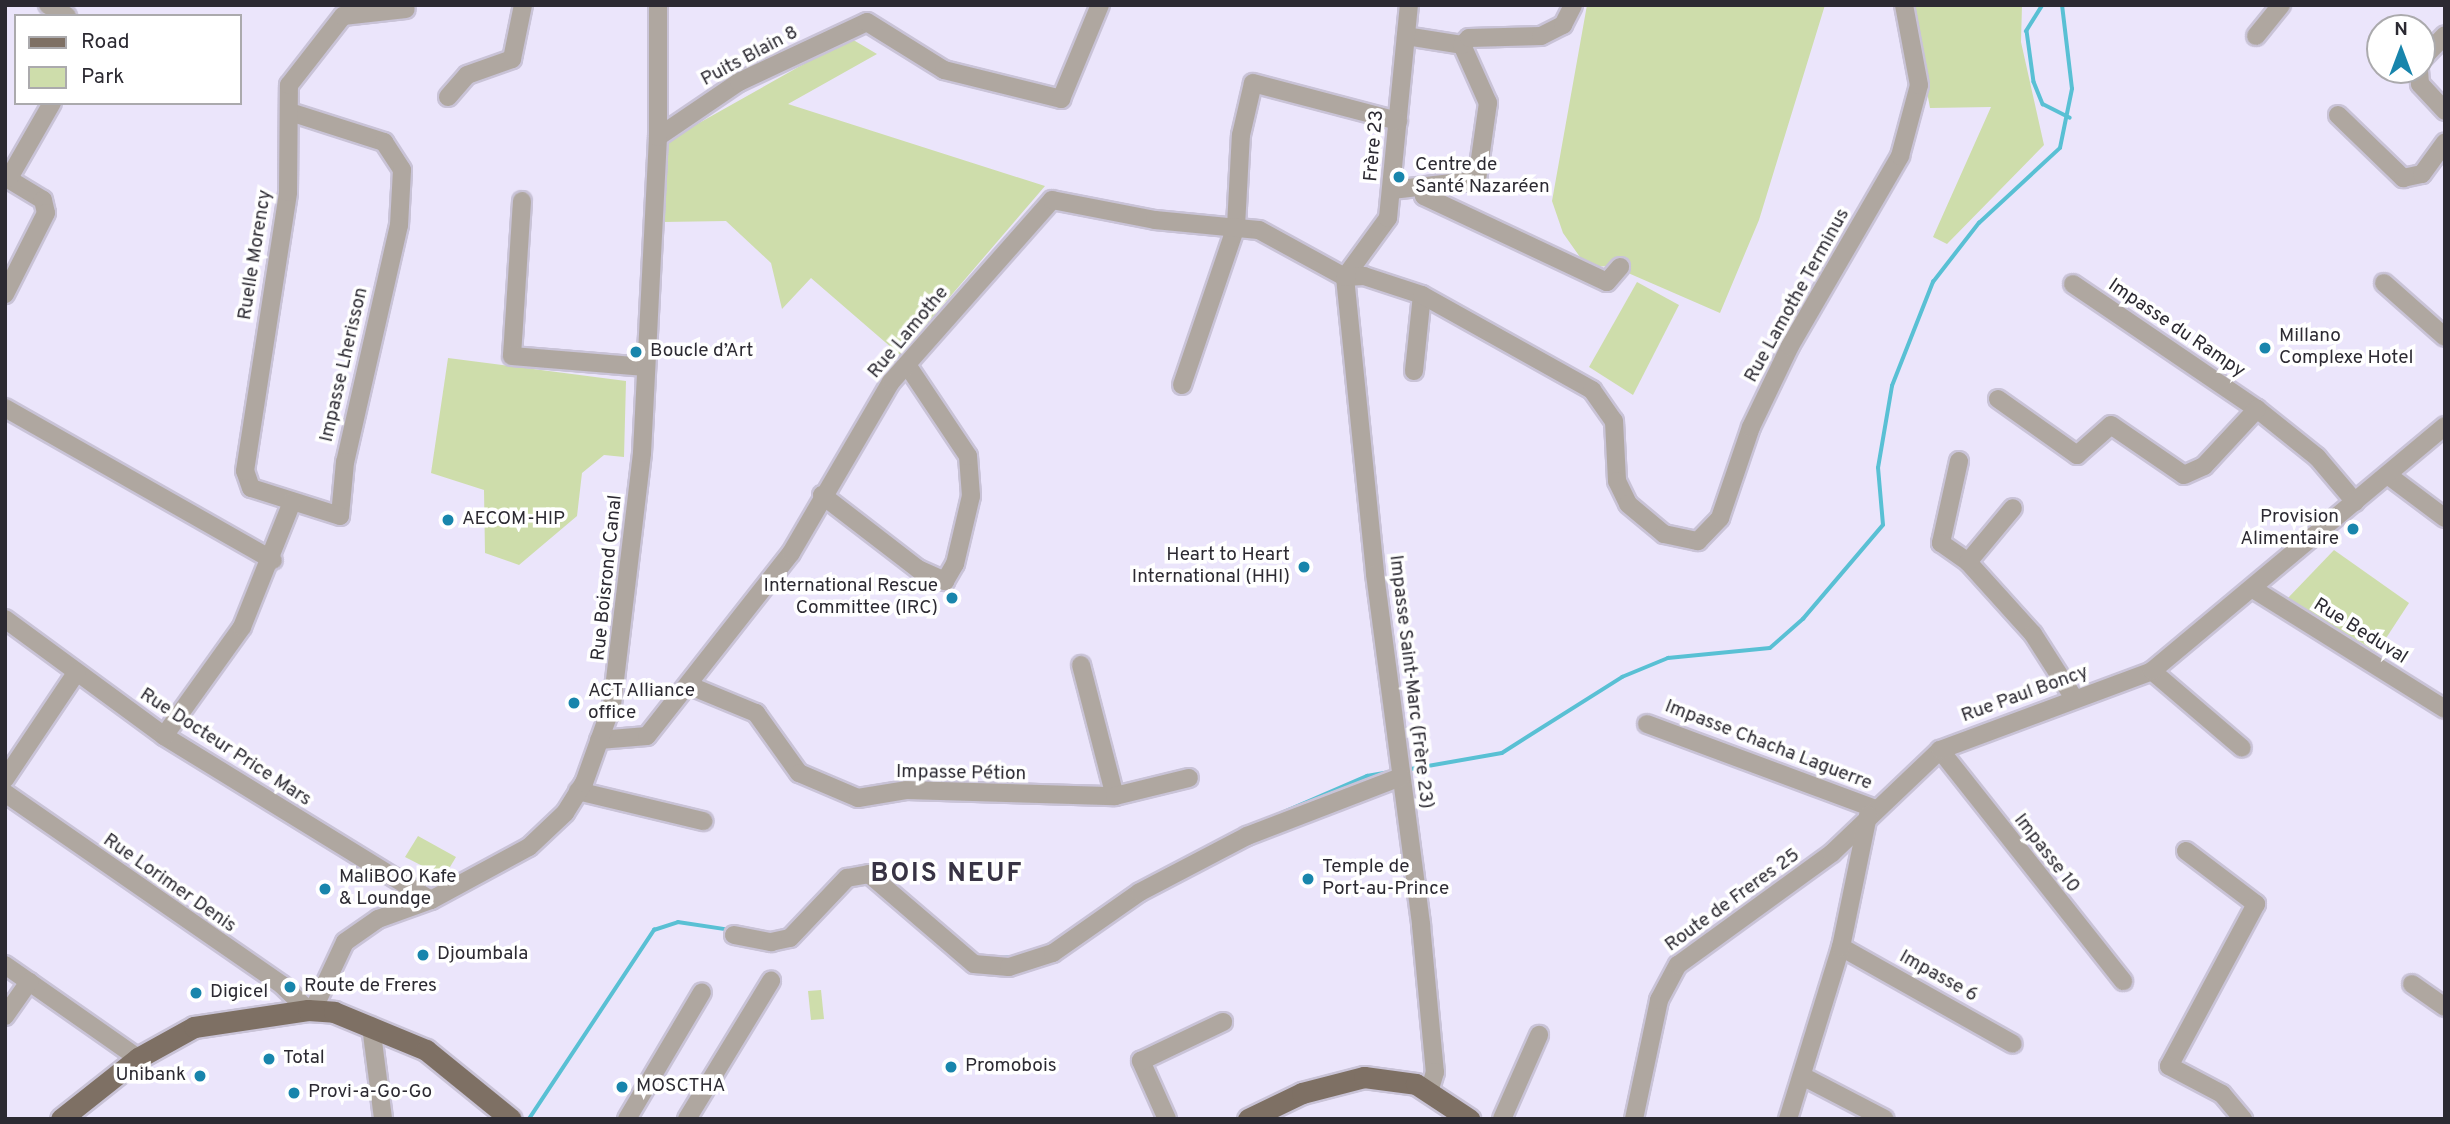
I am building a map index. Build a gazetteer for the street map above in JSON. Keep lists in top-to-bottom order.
{
  "streets": {
    "street": [
      "Puits Blain 8",
      "Frère 23",
      "Ruelle Morency",
      "Rue Lamothe Terminus",
      "Impasse du Rampy",
      "Rue Lamothe",
      "Impasse Lherisson",
      "Rue Boisrond Canal",
      "Rue Beduval",
      "Impasse Saint-Marc (Frère 23)",
      "Rue Paul Boncy",
      "Impasse Chacha Laguerre",
      "Rue Docteur Price Mars",
      "Impasse Pétion",
      "Impasse 10",
      "Rue Lorimer Denis",
      "Route de Freres 25",
      "Impasse 6"
    ]
  },
  "crossings": [
    ["Puits Blain 8", "Rue Boisrond Canal"],
    ["Frère 23", "Rue Lamothe Terminus"],
    ["Frère 23", "Rue Lamothe"],
    ["Frère 23", "Impasse Saint-Marc (Frère 23)"],
    ["Ruelle Morency", "Impasse Lherisson"],
    ["Rue Lamothe Terminus", "Rue Lamothe"],
    ["Rue Lamothe Terminus", "Impasse Saint-Marc (Frère 23)"],
    ["Impasse du Rampy", "Rue Paul Boncy"],
    ["Rue Lamothe", "Rue Boisrond Canal"],
    ["Rue Lamothe", "Impasse Saint-Marc (Frère 23)"],
    ["Rue Lamothe", "Impasse Pétion"],
    ["Rue Boisrond Canal", "Rue Docteur Price Mars"],
    ["Rue Boisrond Canal", "Rue Lorimer Denis"],
    ["Rue Beduval", "Rue Paul Boncy"],
    ["Rue Paul Boncy", "Impasse Chacha Laguerre"],
    ["Rue Paul Boncy", "Impasse 10"],
    ["Rue Paul Boncy", "Route de Freres 25"],
    ["Impasse Chacha Laguerre", "Route de Freres 25"]
  ],
  "districts": ["BOIS NEUF"],
  "places": [
    "Centre de Santé Nazaréen",
    "Millano Complexe Hotel",
    "Boucle d’Art",
    "AECOM-HIP",
    "Provision Alimentaire",
    "Heart to Heart International (HHI)",
    "International Rescue Committee (IRC)",
    "ACT Alliance office",
    "Temple de Port-au-Prince",
    "MaliBOO Kafe & Loundge",
    "Djoumbala",
    "Route de Freres",
    "Digicel",
    "Total",
    "Promobois",
    "Unibank",
    "MOSCTHA",
    "Provi-a-Go-Go"
  ],
  "legend": ["Road", "Park"],
  "north": "top"
}
